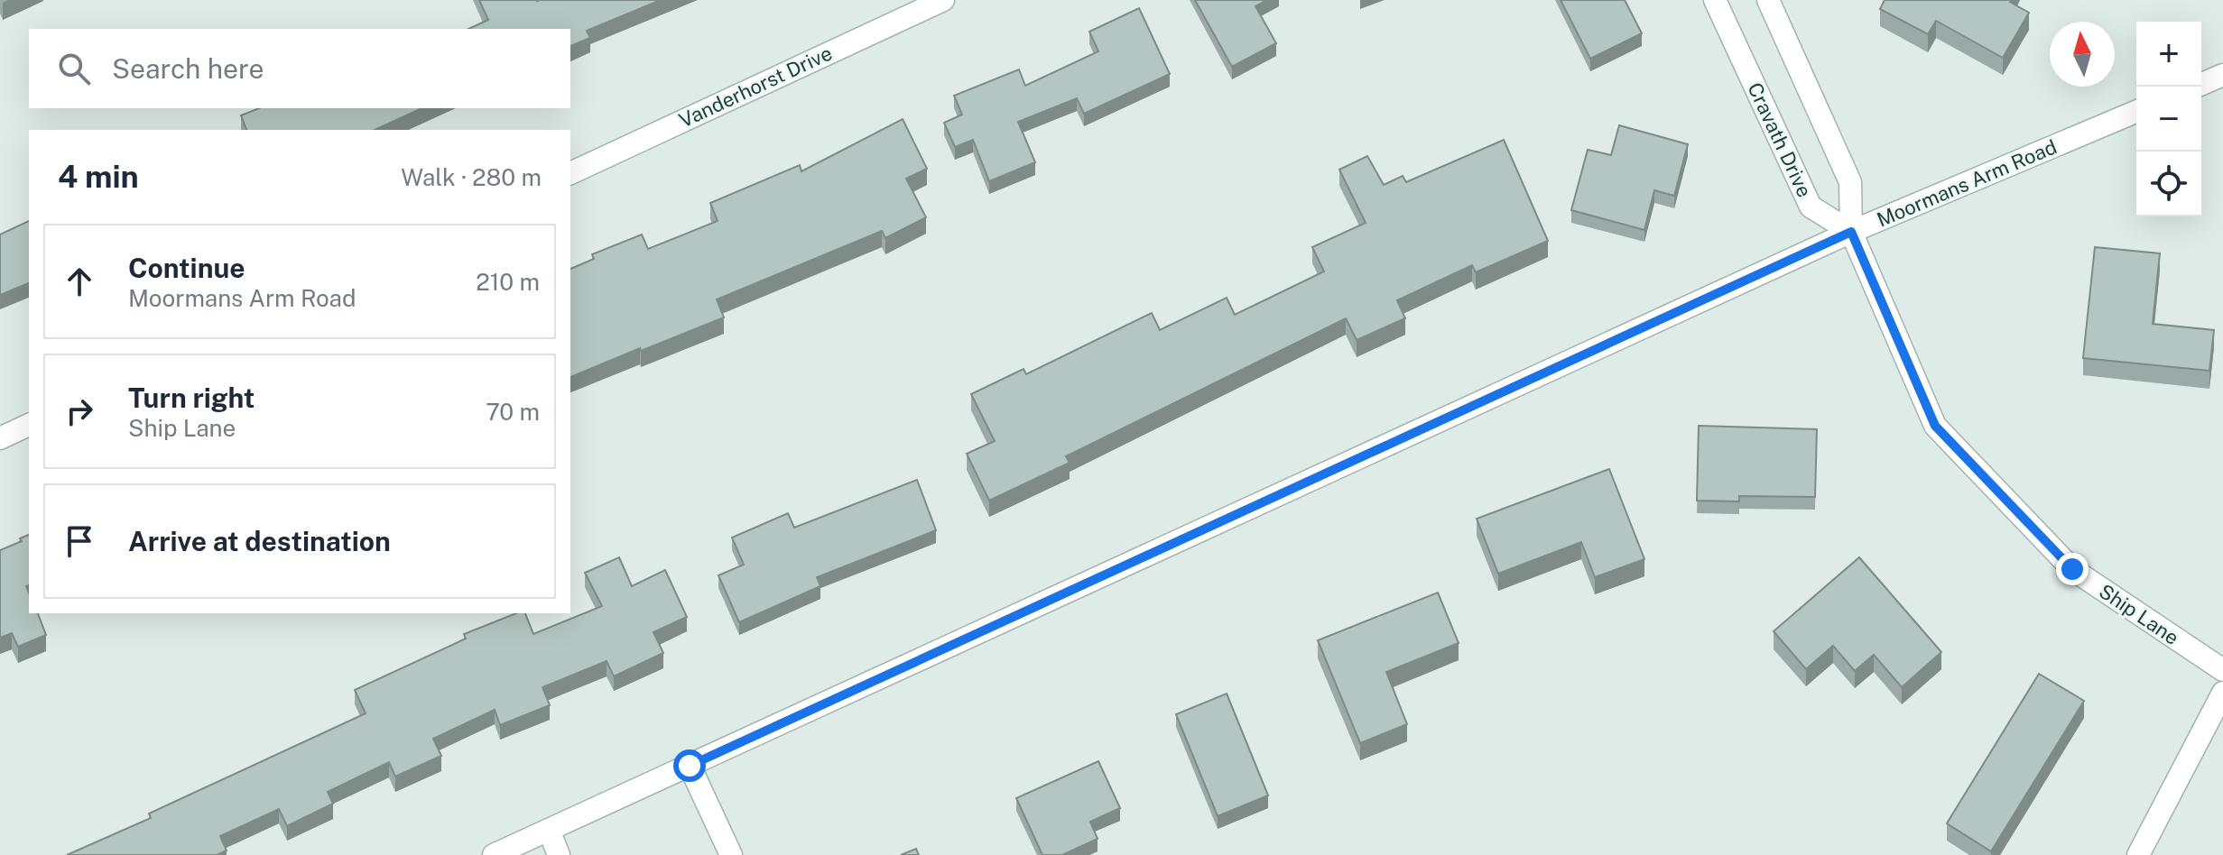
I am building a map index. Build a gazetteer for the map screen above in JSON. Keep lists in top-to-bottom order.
{
  "streets": {
    "street": [
      "Vanderhorst Drive",
      "Cravath Drive",
      "Moormans Arm Road",
      "Ship Lane"
    ]
  },
  "crossings": [
    ["Cravath Drive", "Moormans Arm Road"],
    ["Cravath Drive", "Ship Lane"],
    ["Moormans Arm Road", "Ship Lane"]
  ],
  "north": "top",
  "page": {
    "map_buttons": ["+", "−"],
    "search": "Search here",
    "heading": ["4 min", "Walk · 280 m"],
    "list": [
      ["Continue", "Moormans Arm Road", "210 m"],
      ["Turn right", "Ship Lane", "70 m"],
      "Arrive at destination"
    ]
  }
}
